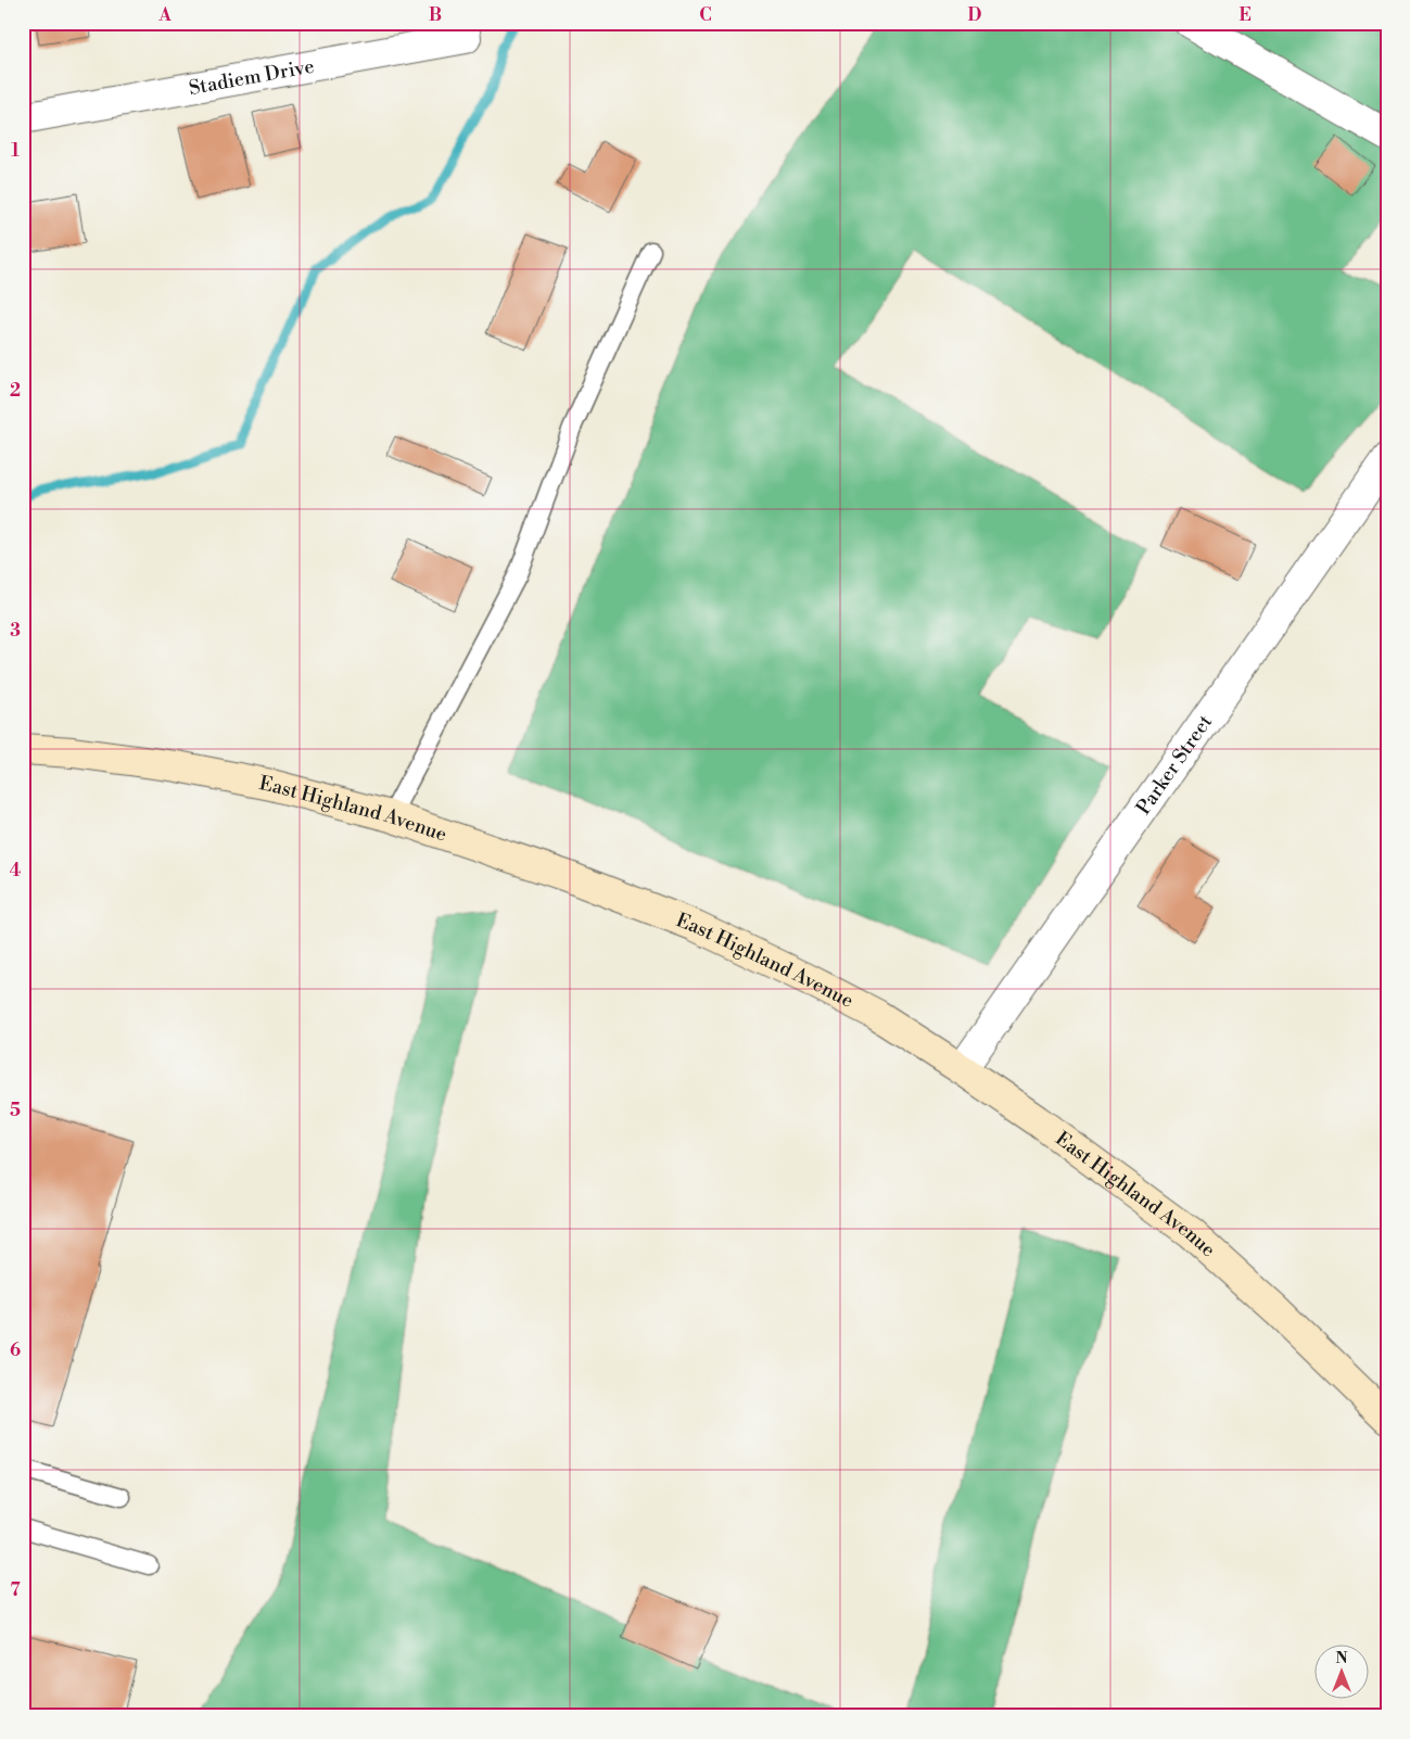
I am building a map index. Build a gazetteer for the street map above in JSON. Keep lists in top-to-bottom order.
{
  "streets": {
    "street": ["Stadiem Drive", "Parker Street", "East Highland Avenue"]
  },
  "crossings": [
    ["Parker Street", "East Highland Avenue"]
  ],
  "north": "top",
  "grid": {
    "columns": [
      "A",
      "B",
      "C",
      "D",
      "E"
    ],
    "rows": [
      "1",
      "2",
      "3",
      "4",
      "5",
      "6",
      "7"
    ]
  }
}
